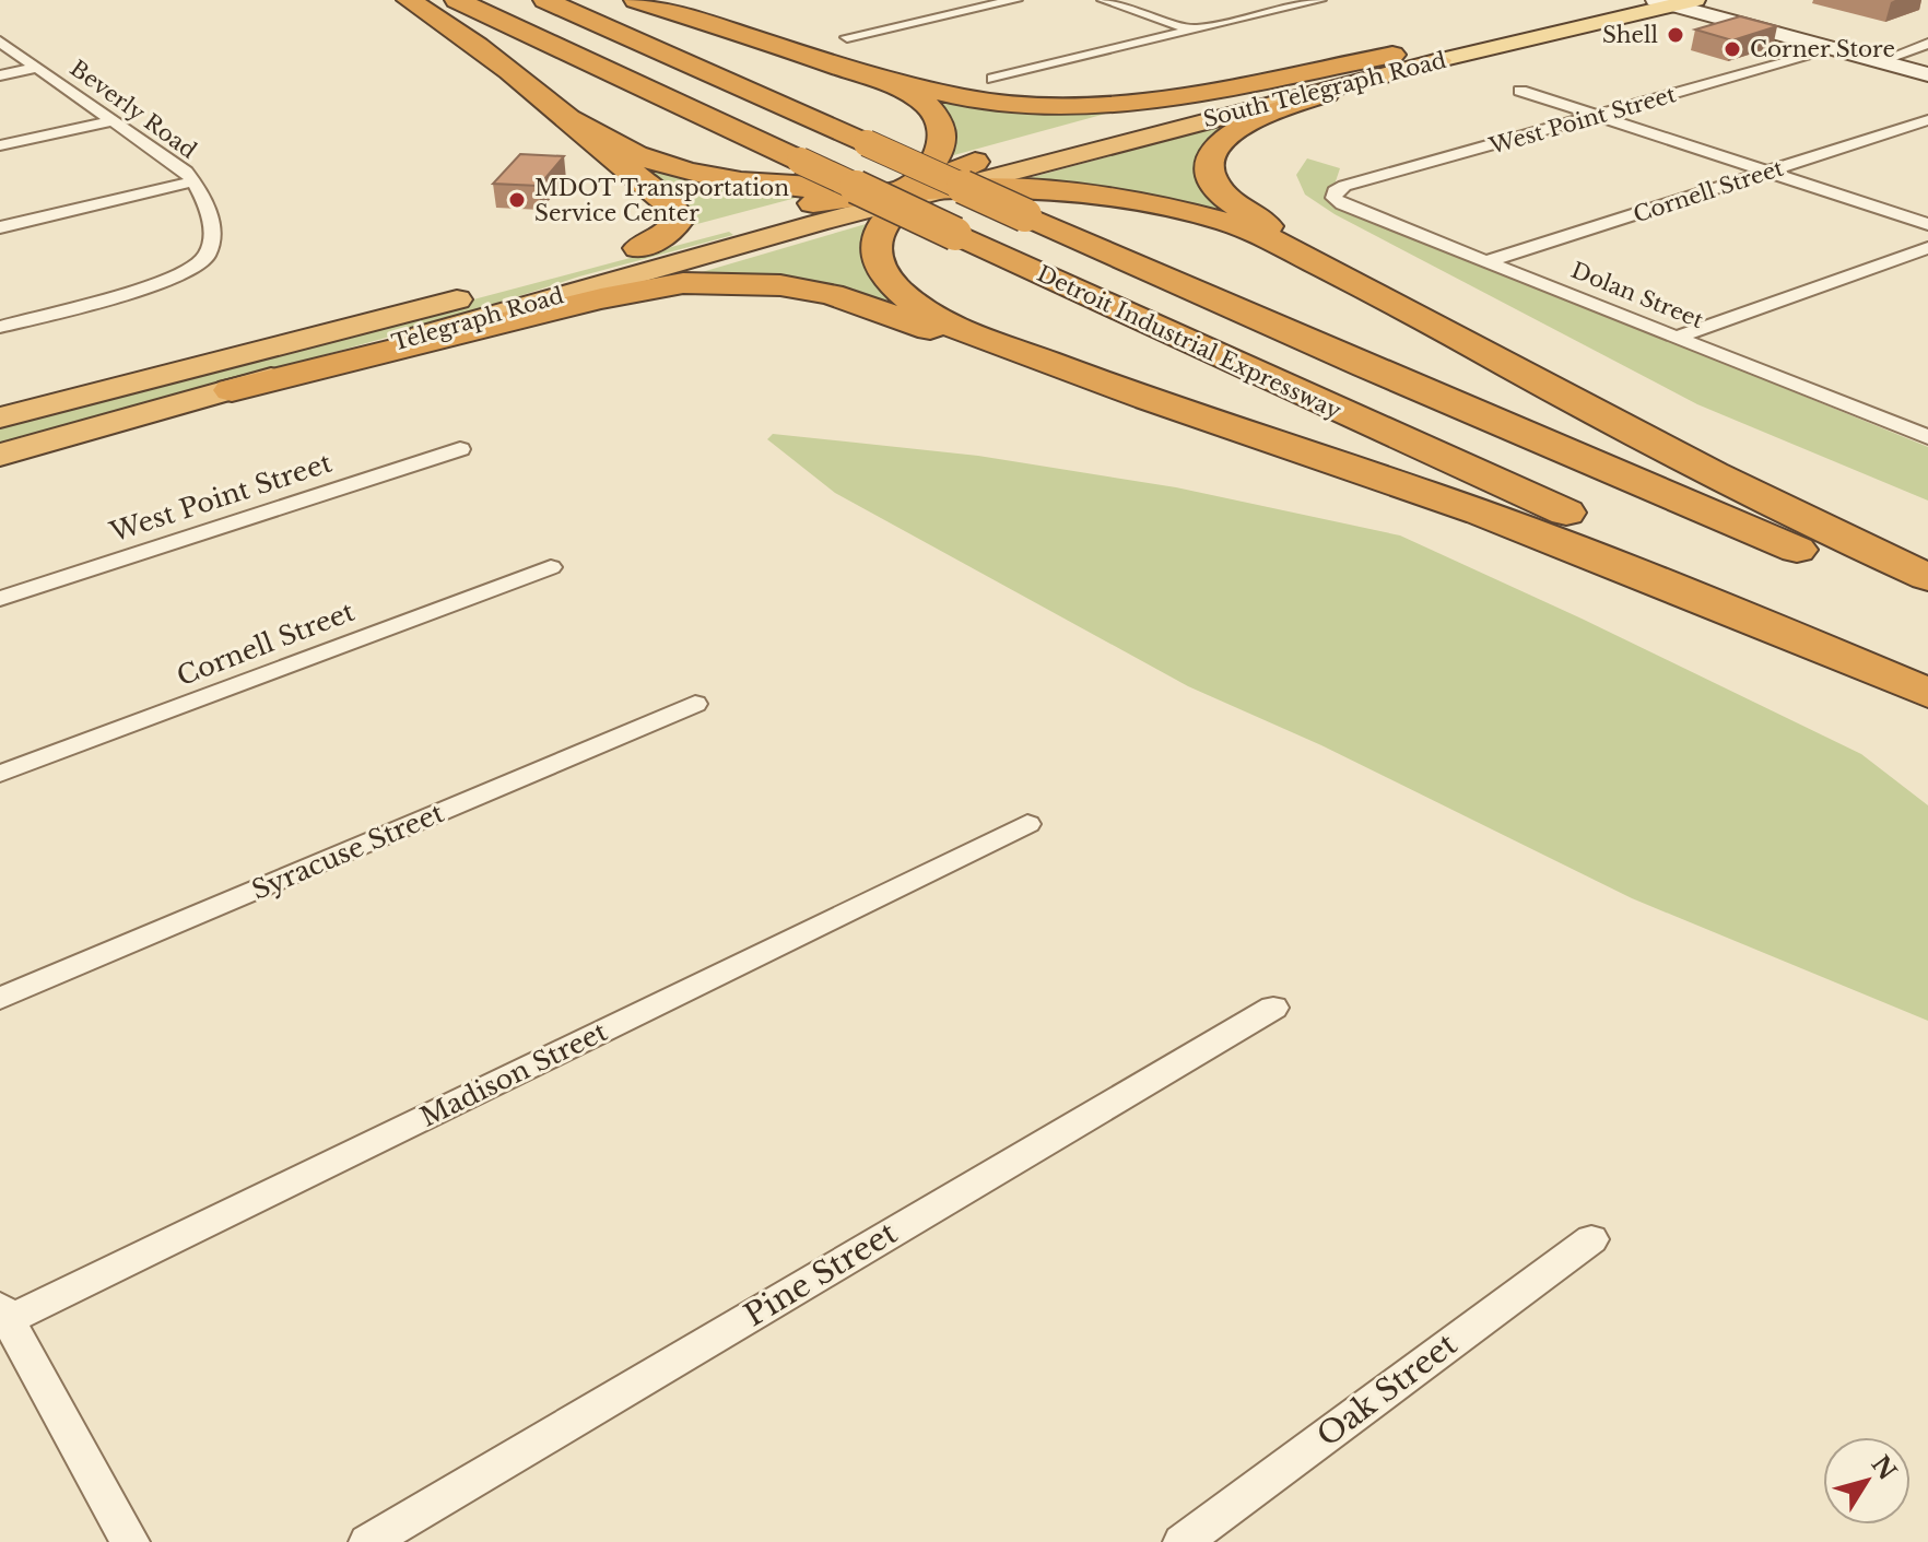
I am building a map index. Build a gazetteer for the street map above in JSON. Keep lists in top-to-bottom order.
{
  "streets": {
    "highway": ["South Telegraph Road", "Telegraph Road", "Detroit Industrial Expressway"],
    "street": [
      "Beverly Road",
      "West Point Street",
      "Cornell Street",
      "Dolan Street",
      "Syracuse Street",
      "Madison Street",
      "Pine Street",
      "Oak Street"
    ]
  },
  "crossings": [
    ["West Point Street", "Dolan Street"],
    ["Cornell Street", "Dolan Street"]
  ],
  "places": ["Shell", "Corner Store", "MDOT Transportation Service Center"],
  "north": "top right"
}
